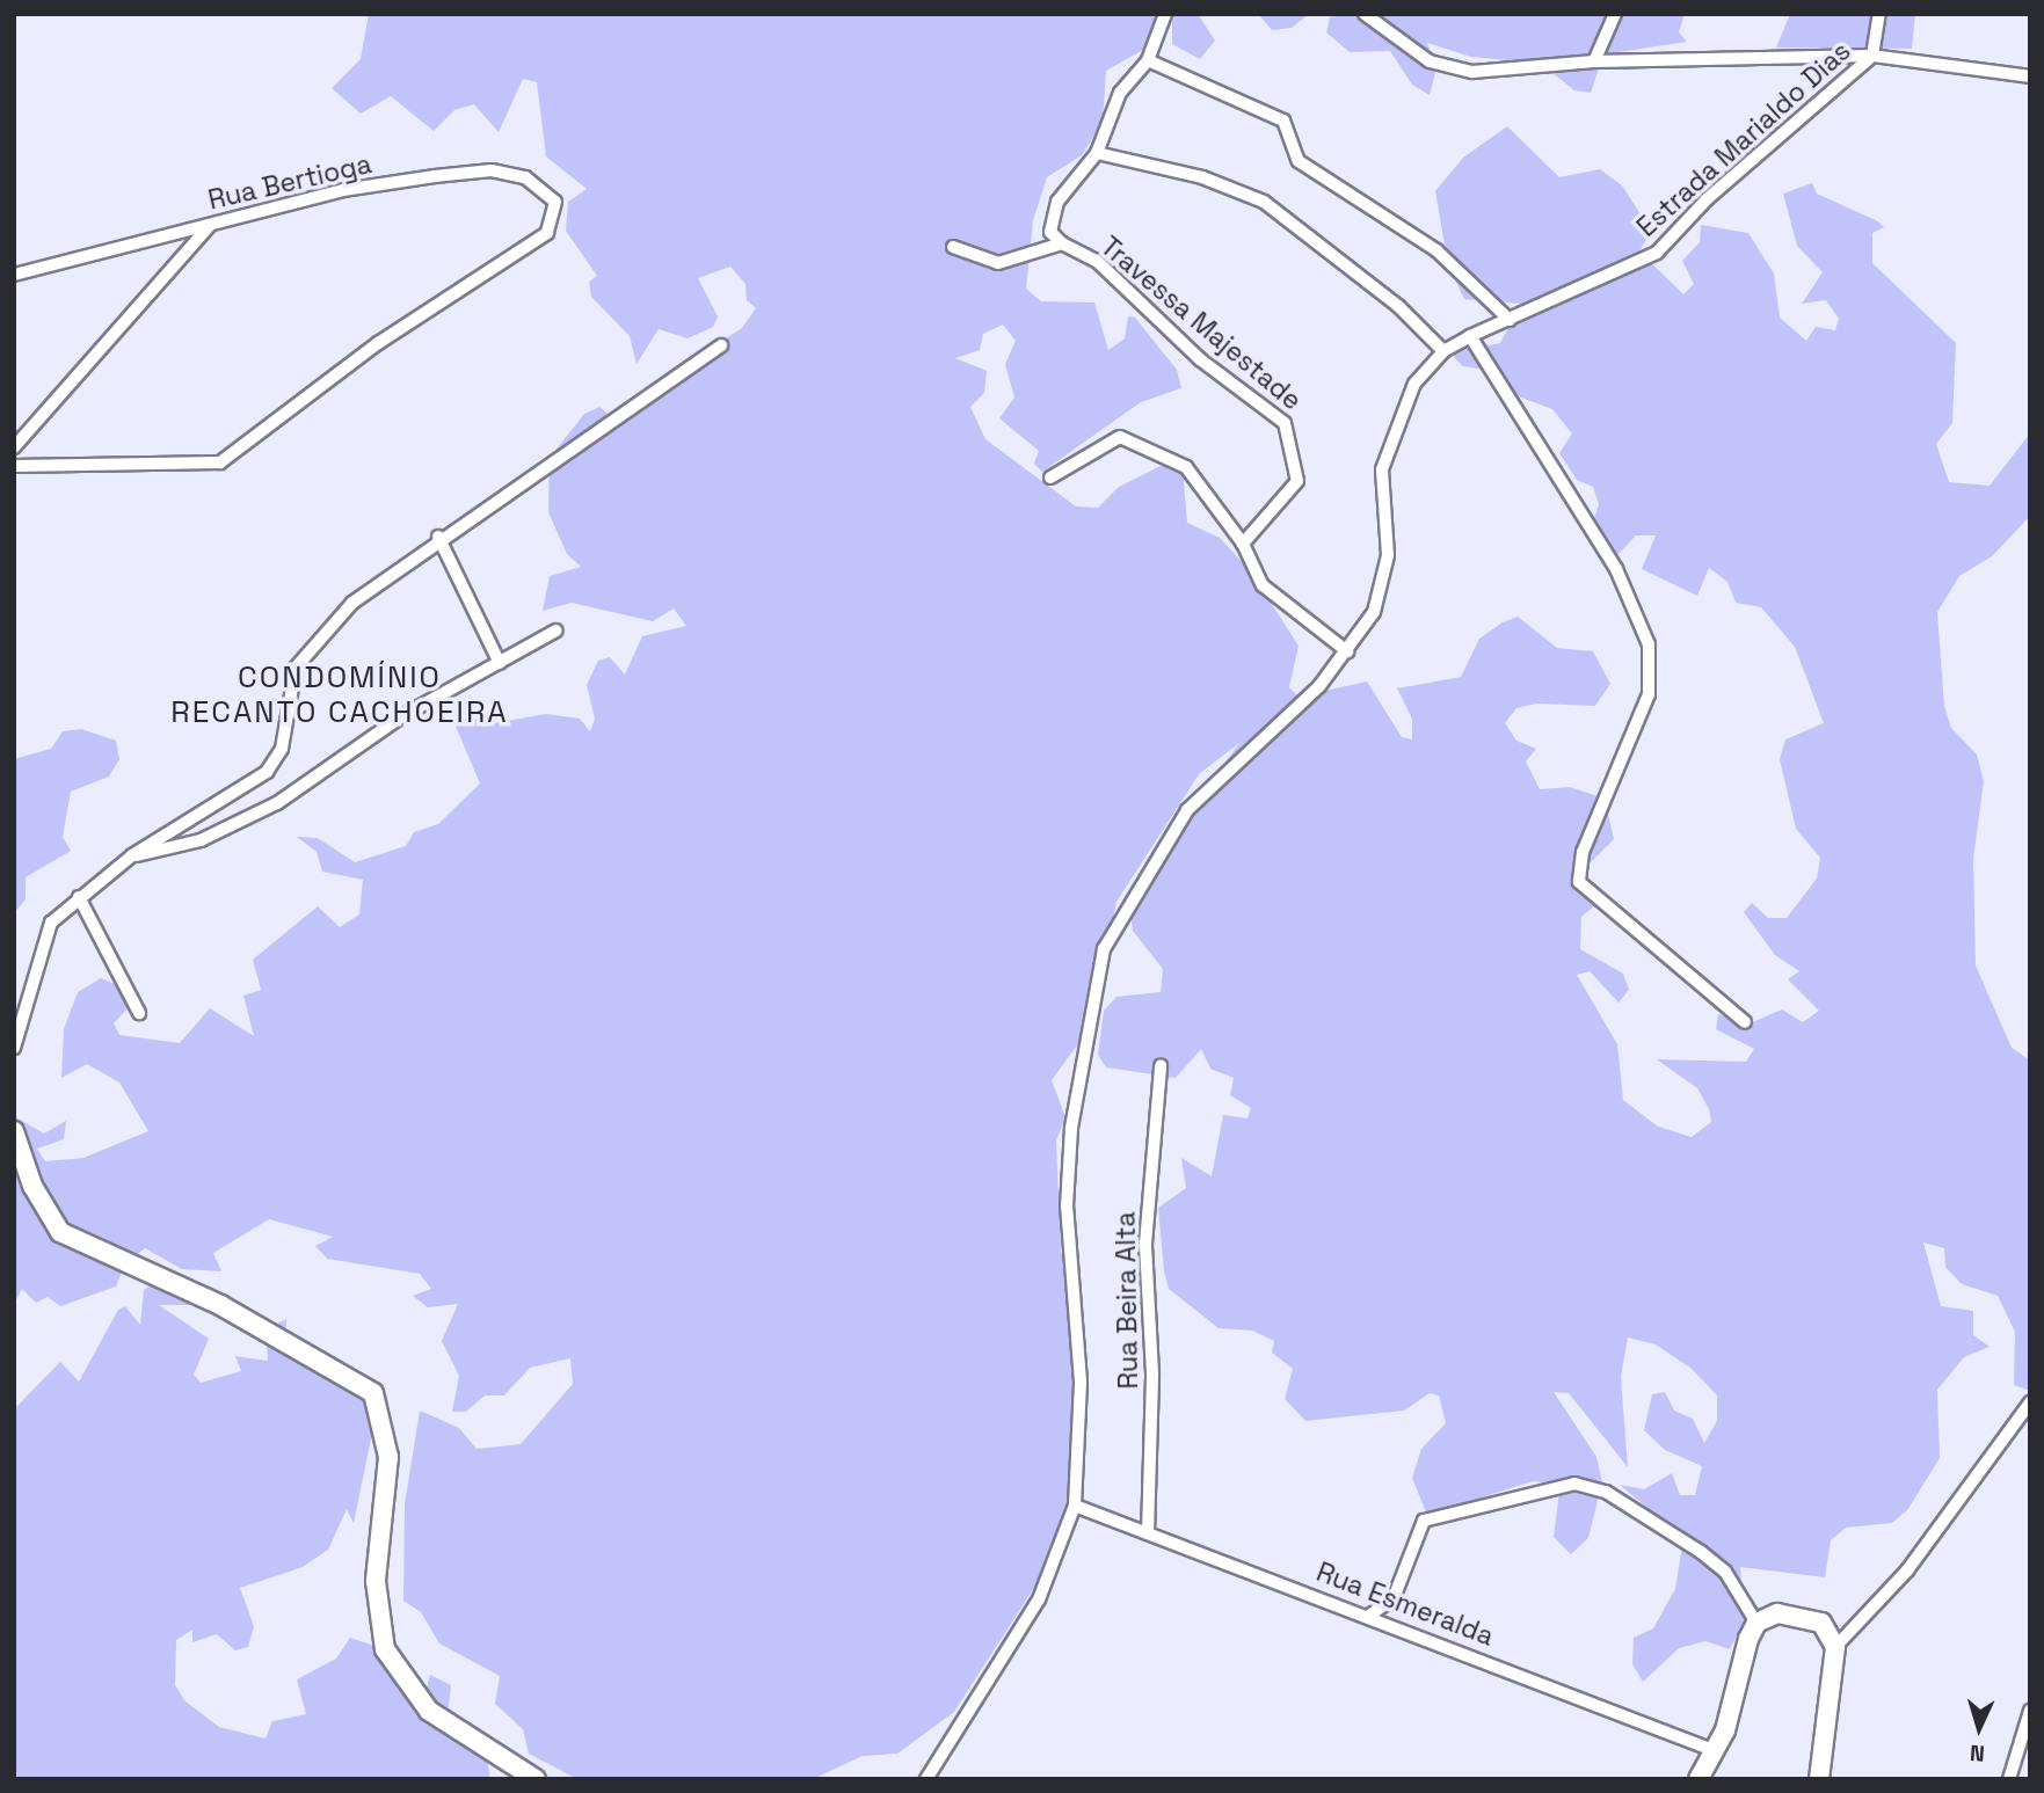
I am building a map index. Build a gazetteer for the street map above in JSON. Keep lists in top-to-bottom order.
{
  "streets": {
    "street": [
      "Estrada Marialdo Dias",
      "Rua Bertioga",
      "Travessa Majestade",
      "Rua Beira Alta",
      "Rua Esmeralda"
    ]
  },
  "crossings": [
    ["Estrada Marialdo Dias", "Rua Esmeralda"],
    ["Rua Beira Alta", "Rua Esmeralda"]
  ],
  "districts": ["CONDOMÍNIO RECANTO CACHOEIRA"],
  "north": "bottom"
}
